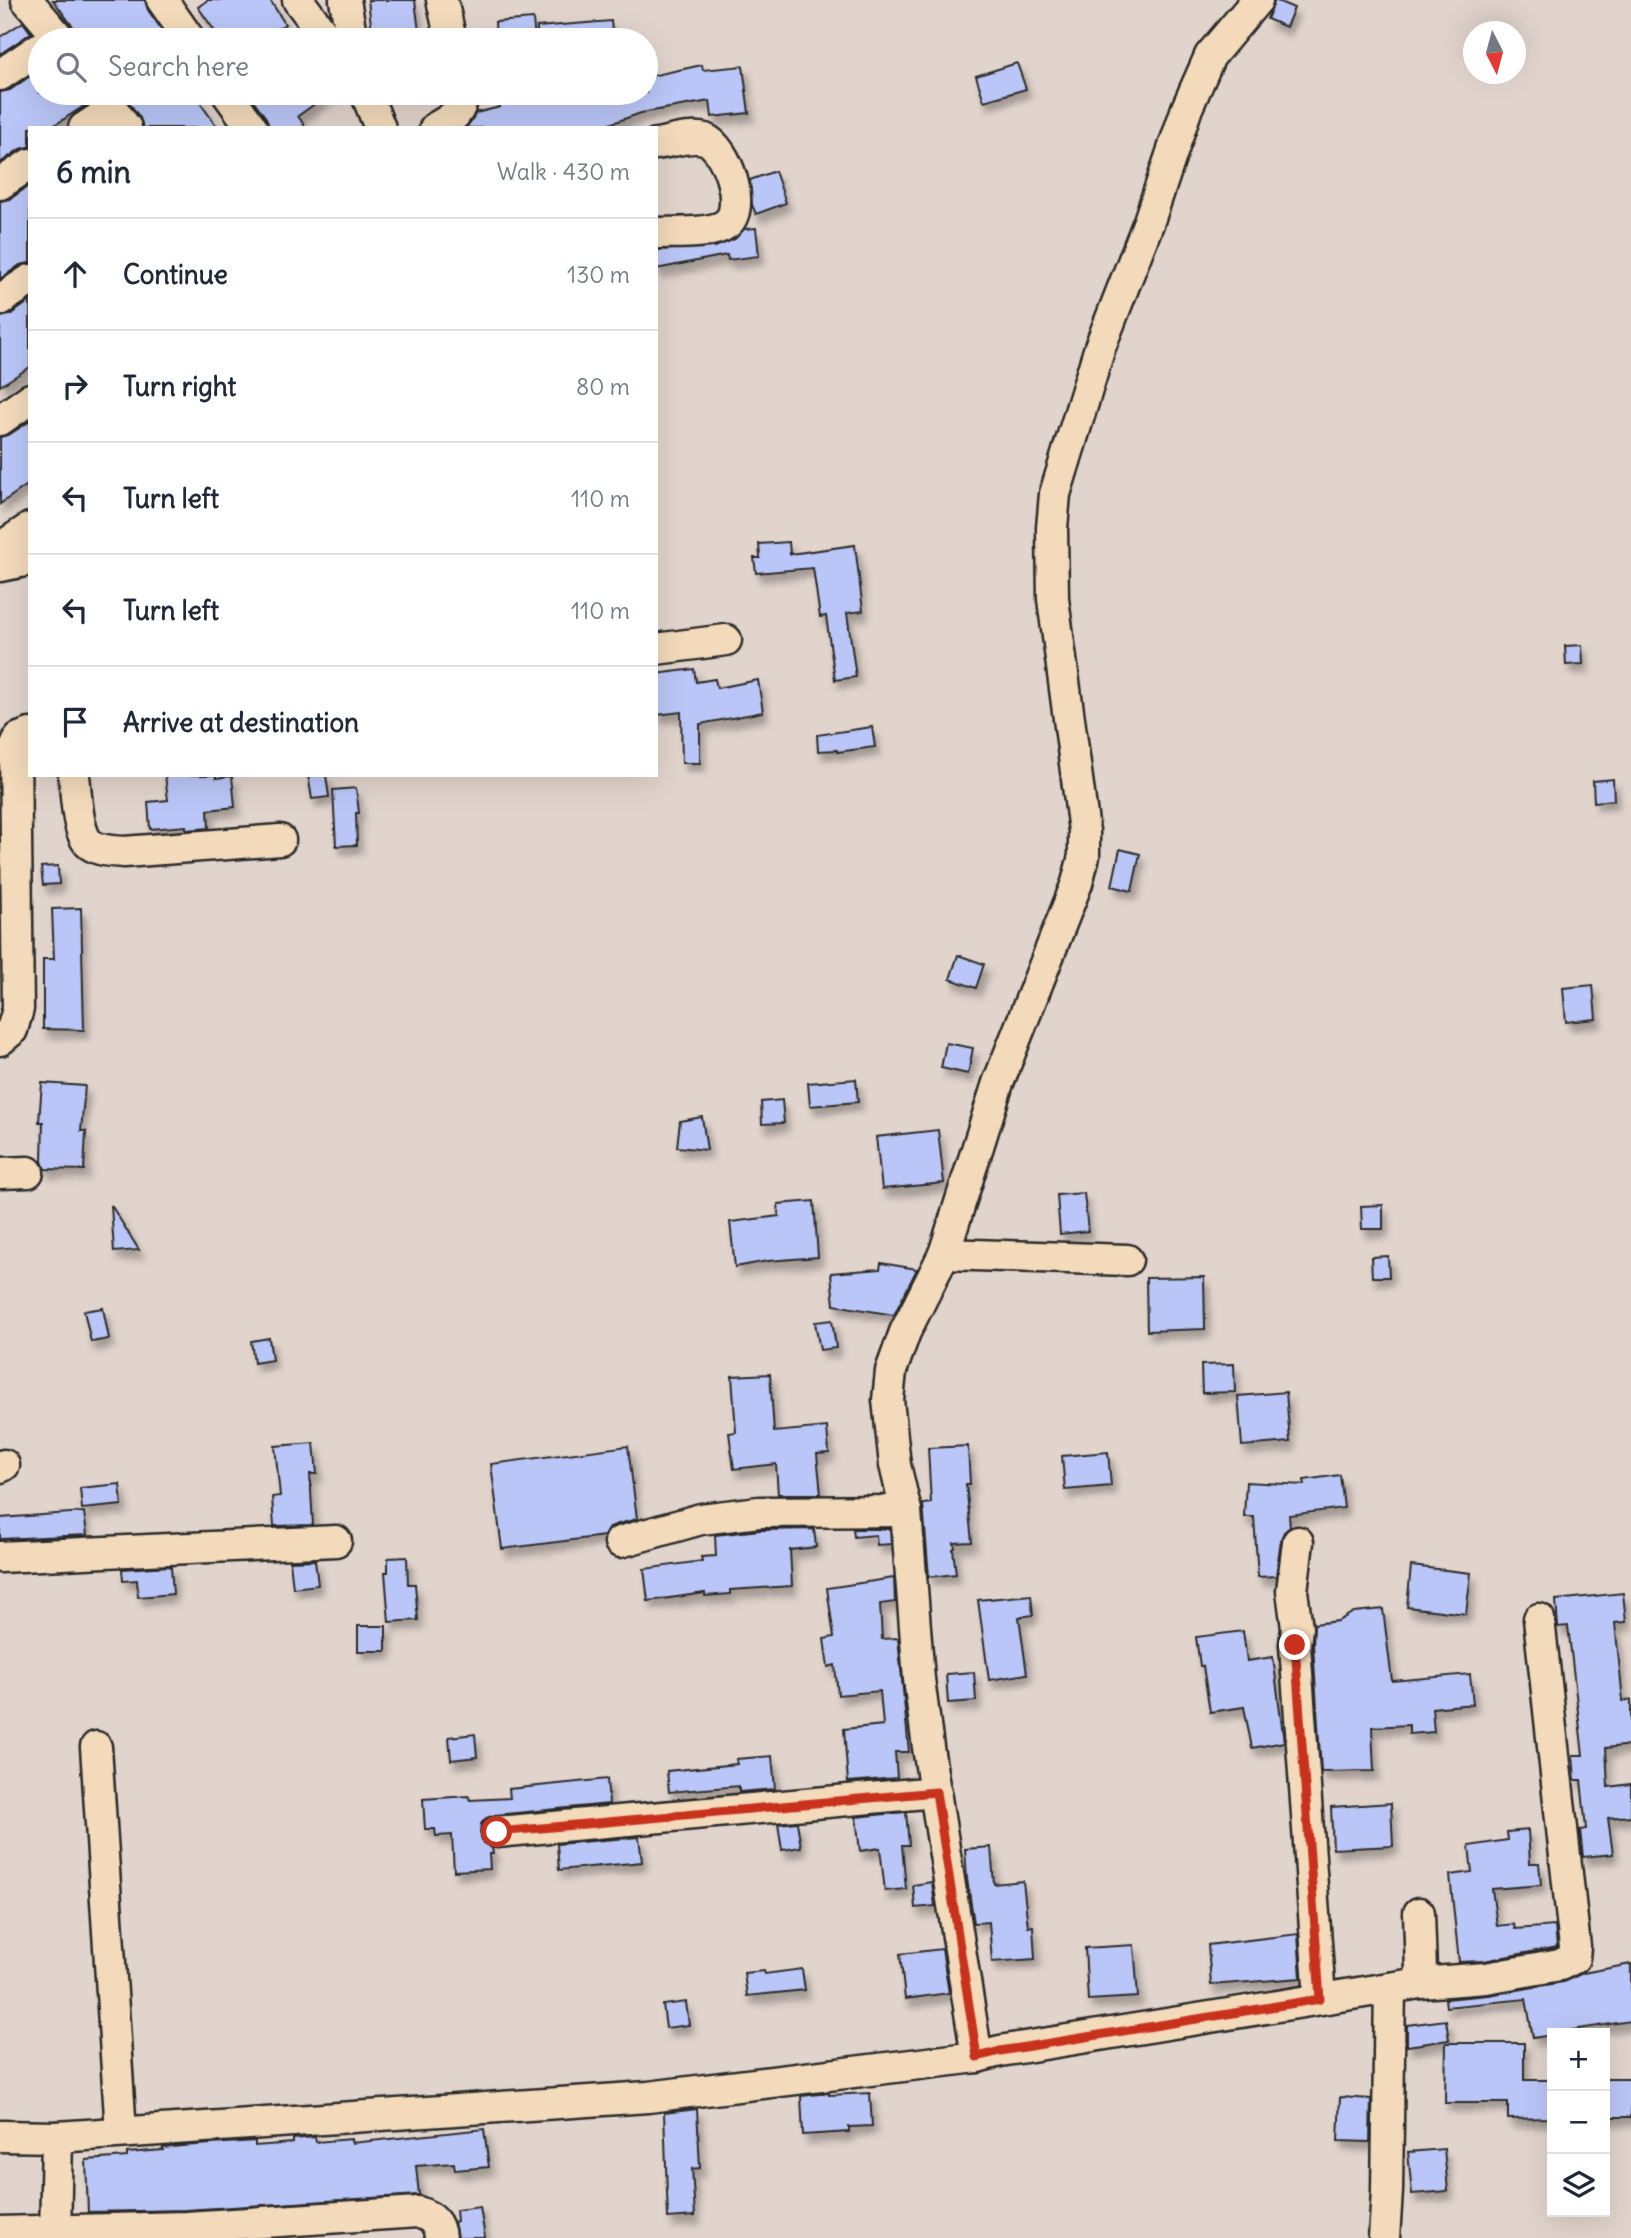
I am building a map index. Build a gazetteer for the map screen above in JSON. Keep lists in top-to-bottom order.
{
  "north": "bottom",
  "page": {
    "search": "Search here",
    "heading": ["6 min", "Walk · 430 m"],
    "list": [
      ["Continue", "130 m"],
      ["Turn right", "80 m"],
      ["Turn left", "110 m"],
      ["Turn left", "110 m"],
      "Arrive at destination"
    ],
    "map_buttons": ["+", "−"]
  }
}
